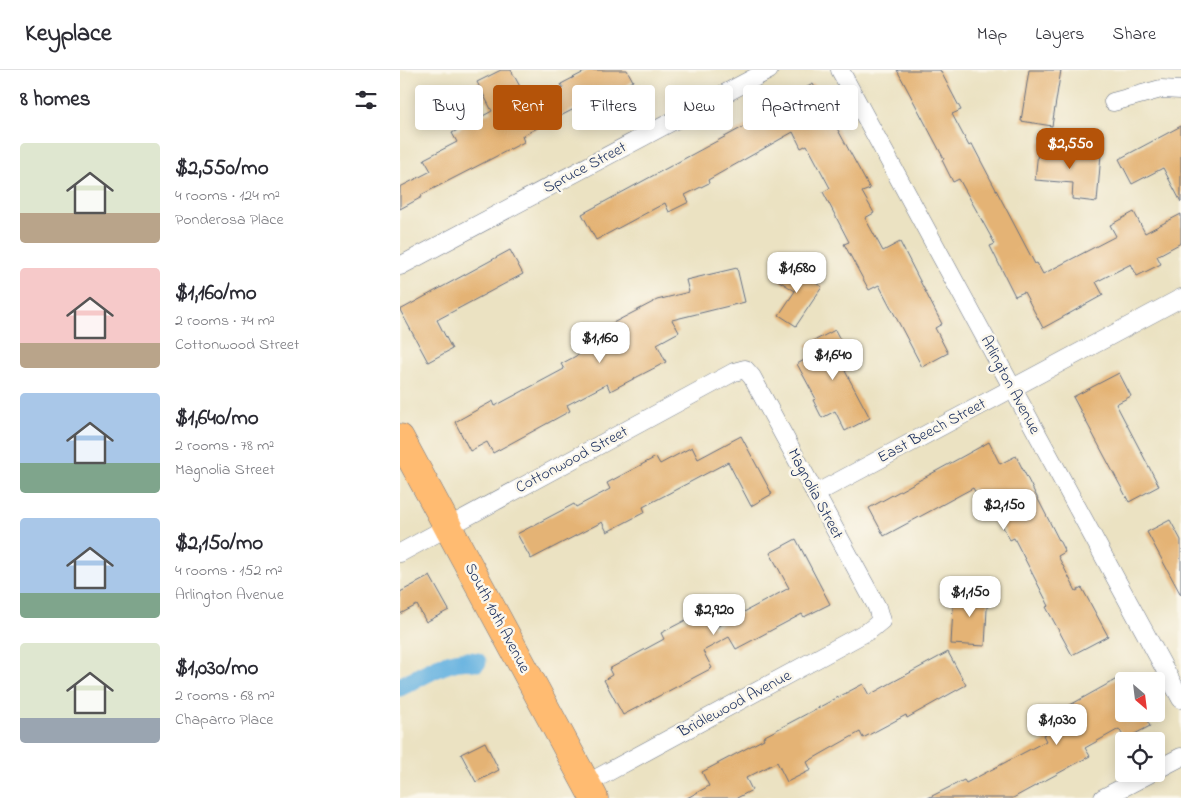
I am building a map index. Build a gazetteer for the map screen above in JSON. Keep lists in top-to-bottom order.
{
  "streets": {
    "main road": ["South 10th Avenue"],
    "street": [
      "Spruce Street",
      "Arlington Avenue",
      "East Beech Street",
      "Cottonwood Street",
      "Magnolia Street",
      "Bridlewood Avenue"
    ]
  },
  "crossings": [
    ["Arlington Avenue", "East Beech Street"],
    ["East Beech Street", "Magnolia Street"],
    ["Cottonwood Street", "Magnolia Street"],
    ["Cottonwood Street", "South 10th Avenue"],
    ["Magnolia Street", "Bridlewood Avenue"],
    ["South 10th Avenue", "Bridlewood Avenue"]
  ],
  "north": "bottom right",
  "page": {
    "header": "Keyplace",
    "nav": ["Map", "Layers", "Share"],
    "heading": "8 homes",
    "chip": [
      "Buy",
      "Rent",
      "Filters",
      "New",
      "Apartment"
    ],
    "price": [
      "$2,550",
      "$1,680",
      "$1,160",
      "$1,640",
      "$2,150",
      "$1,150",
      "$2,920",
      "$1,030"
    ],
    "list": [
      {
        "name": "$2,550/mo",
        "note": "4 rooms · 124 m² · Ponderosa Place"
      },
      {
        "name": "$1,160/mo",
        "note": "2 rooms · 74 m² · Cottonwood Street"
      },
      {
        "name": "$1,640/mo",
        "note": "2 rooms · 78 m² · Magnolia Street"
      },
      {
        "name": "$2,150/mo",
        "note": "4 rooms · 152 m² · Arlington Avenue"
      },
      {
        "name": "$1,030/mo",
        "note": "2 rooms · 68 m² · Chaparro Place"
      }
    ]
  }
}
